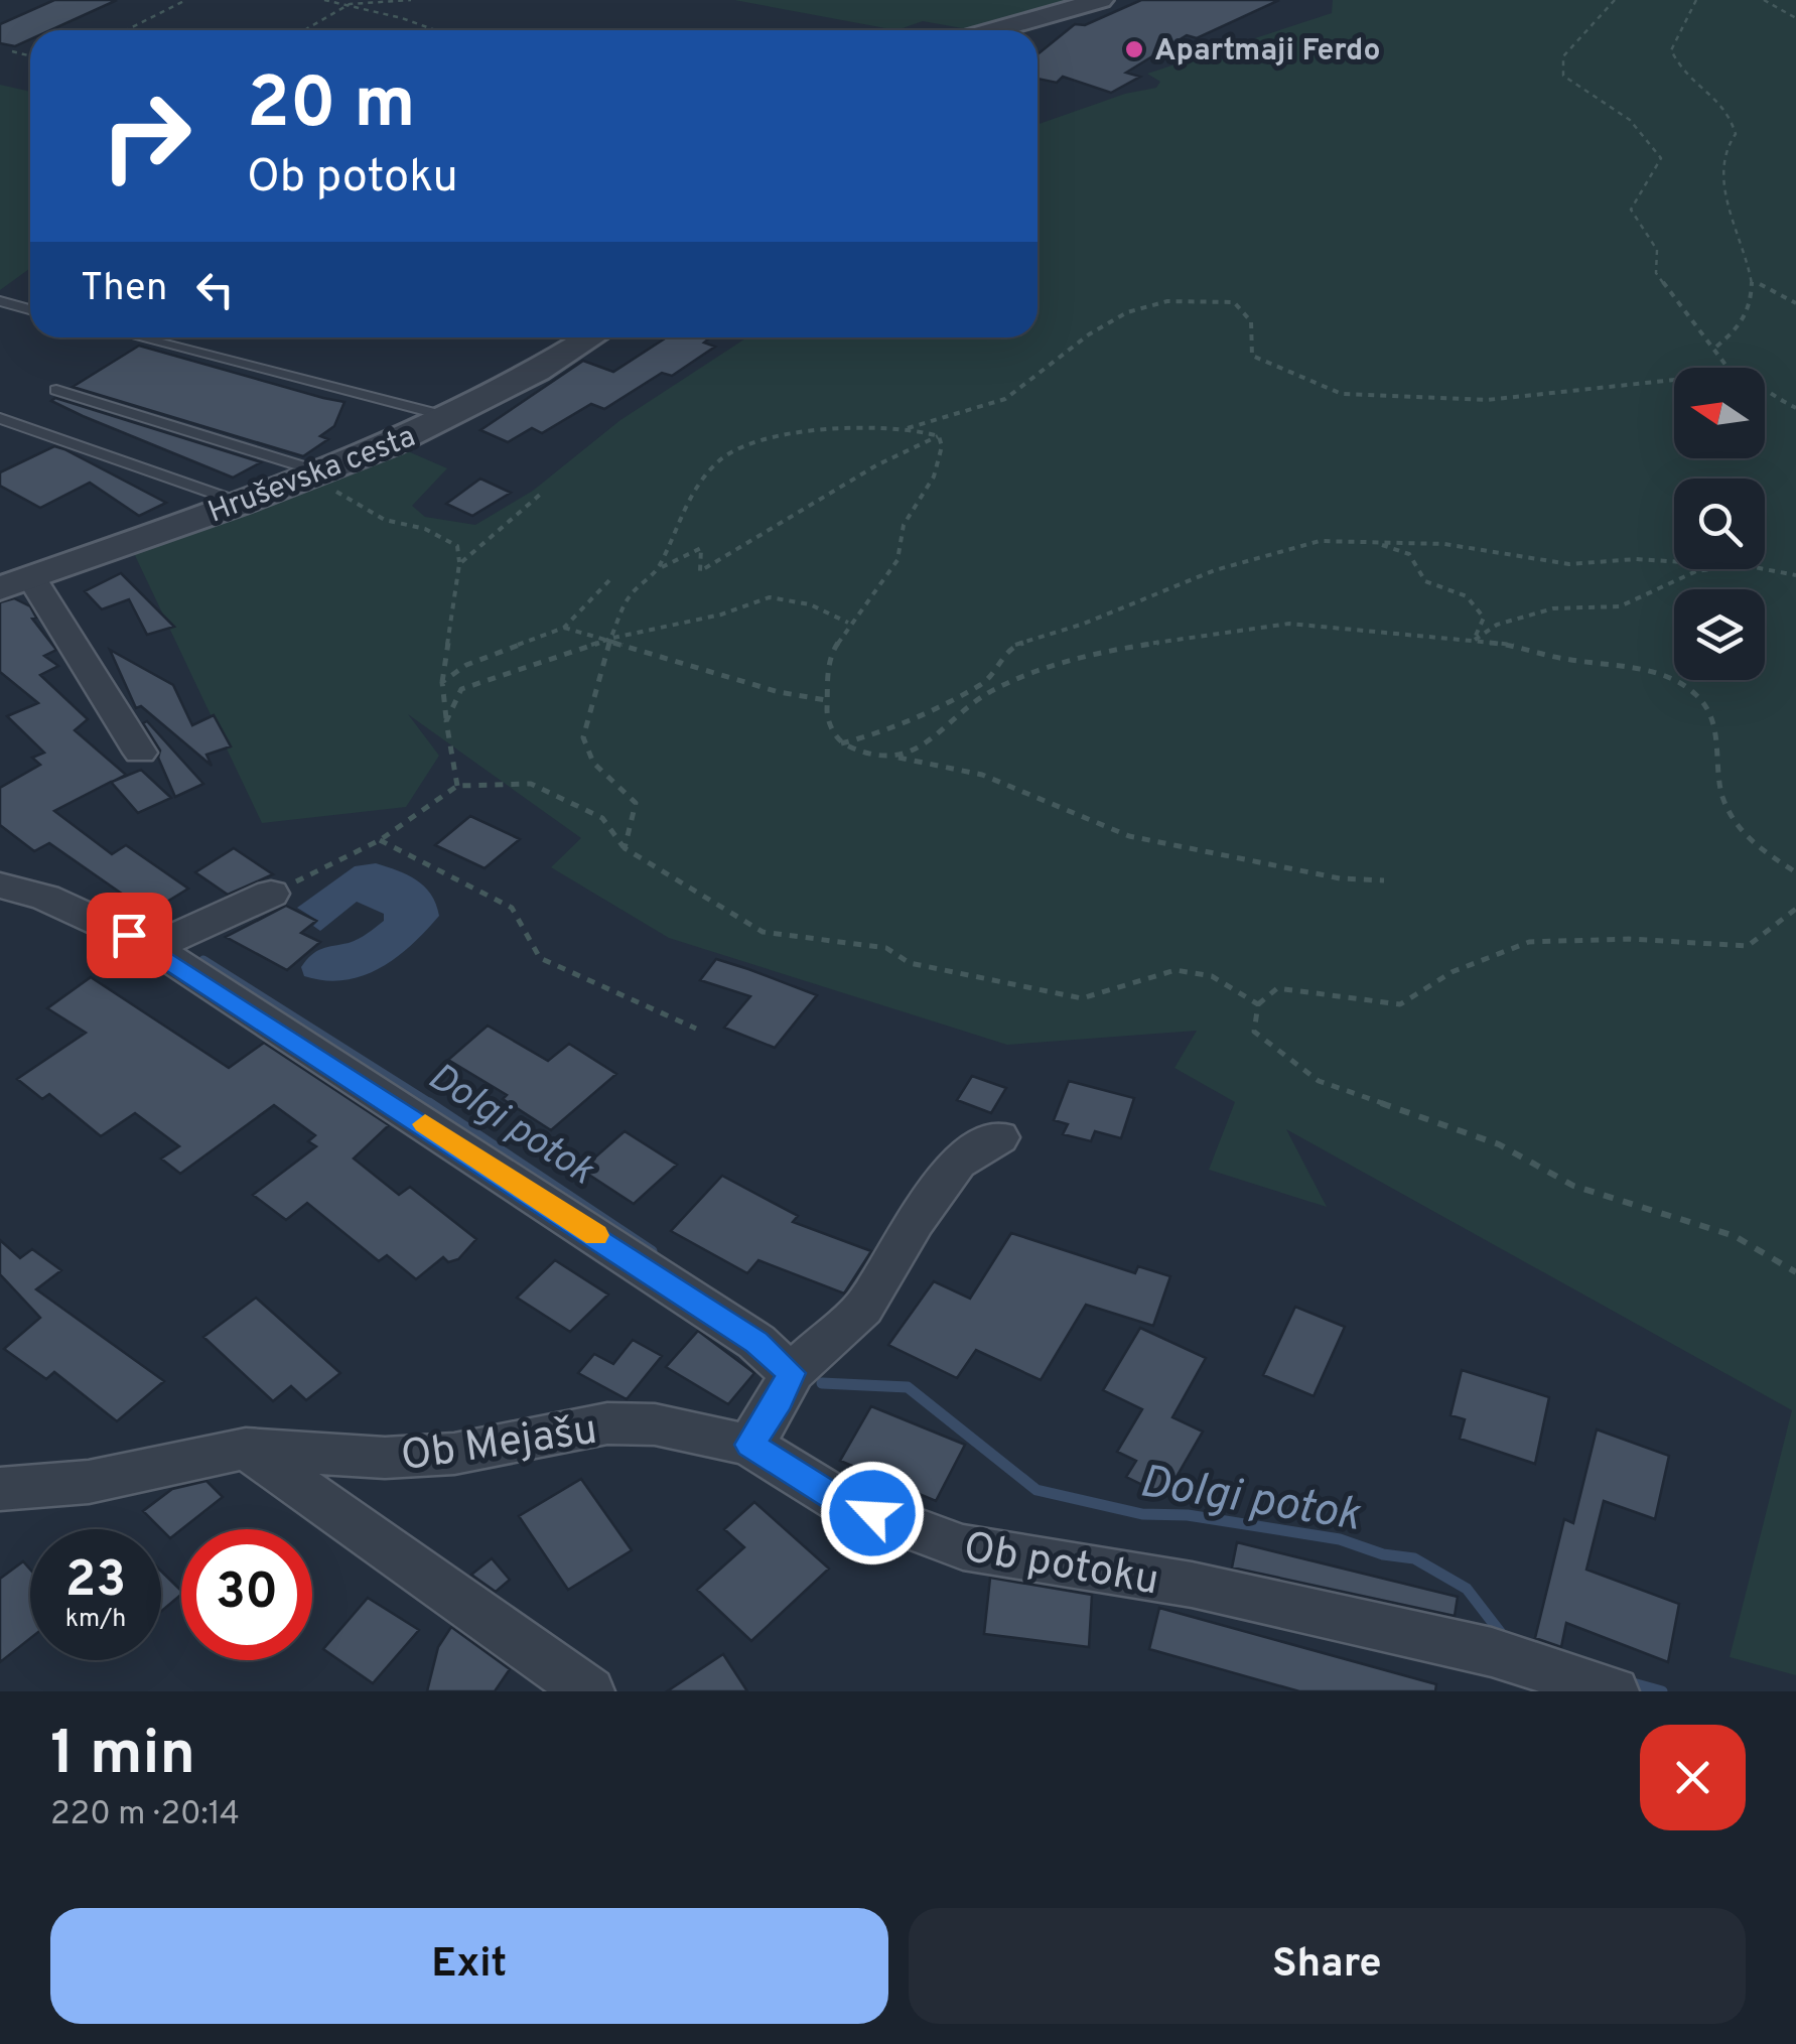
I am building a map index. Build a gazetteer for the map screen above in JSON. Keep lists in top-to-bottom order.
{
  "streets": {
    "street": ["Hruševska cesta", "Ob Mejašu", "Ob potoku"]
  },
  "crossings": [
    ["Ob Mejašu", "Ob potoku"]
  ],
  "water": ["Dolgi potok"],
  "places": ["Apartmaji Ferdo"],
  "north": "left",
  "page": {
    "turn": ["20 m", "Ob potoku"],
    "then": "Then",
    "speed": "23 km/h",
    "limit": "30",
    "heading": ["1 min", "220 m · 20:14"],
    "buttons": ["Exit", "Share"]
  }
}
